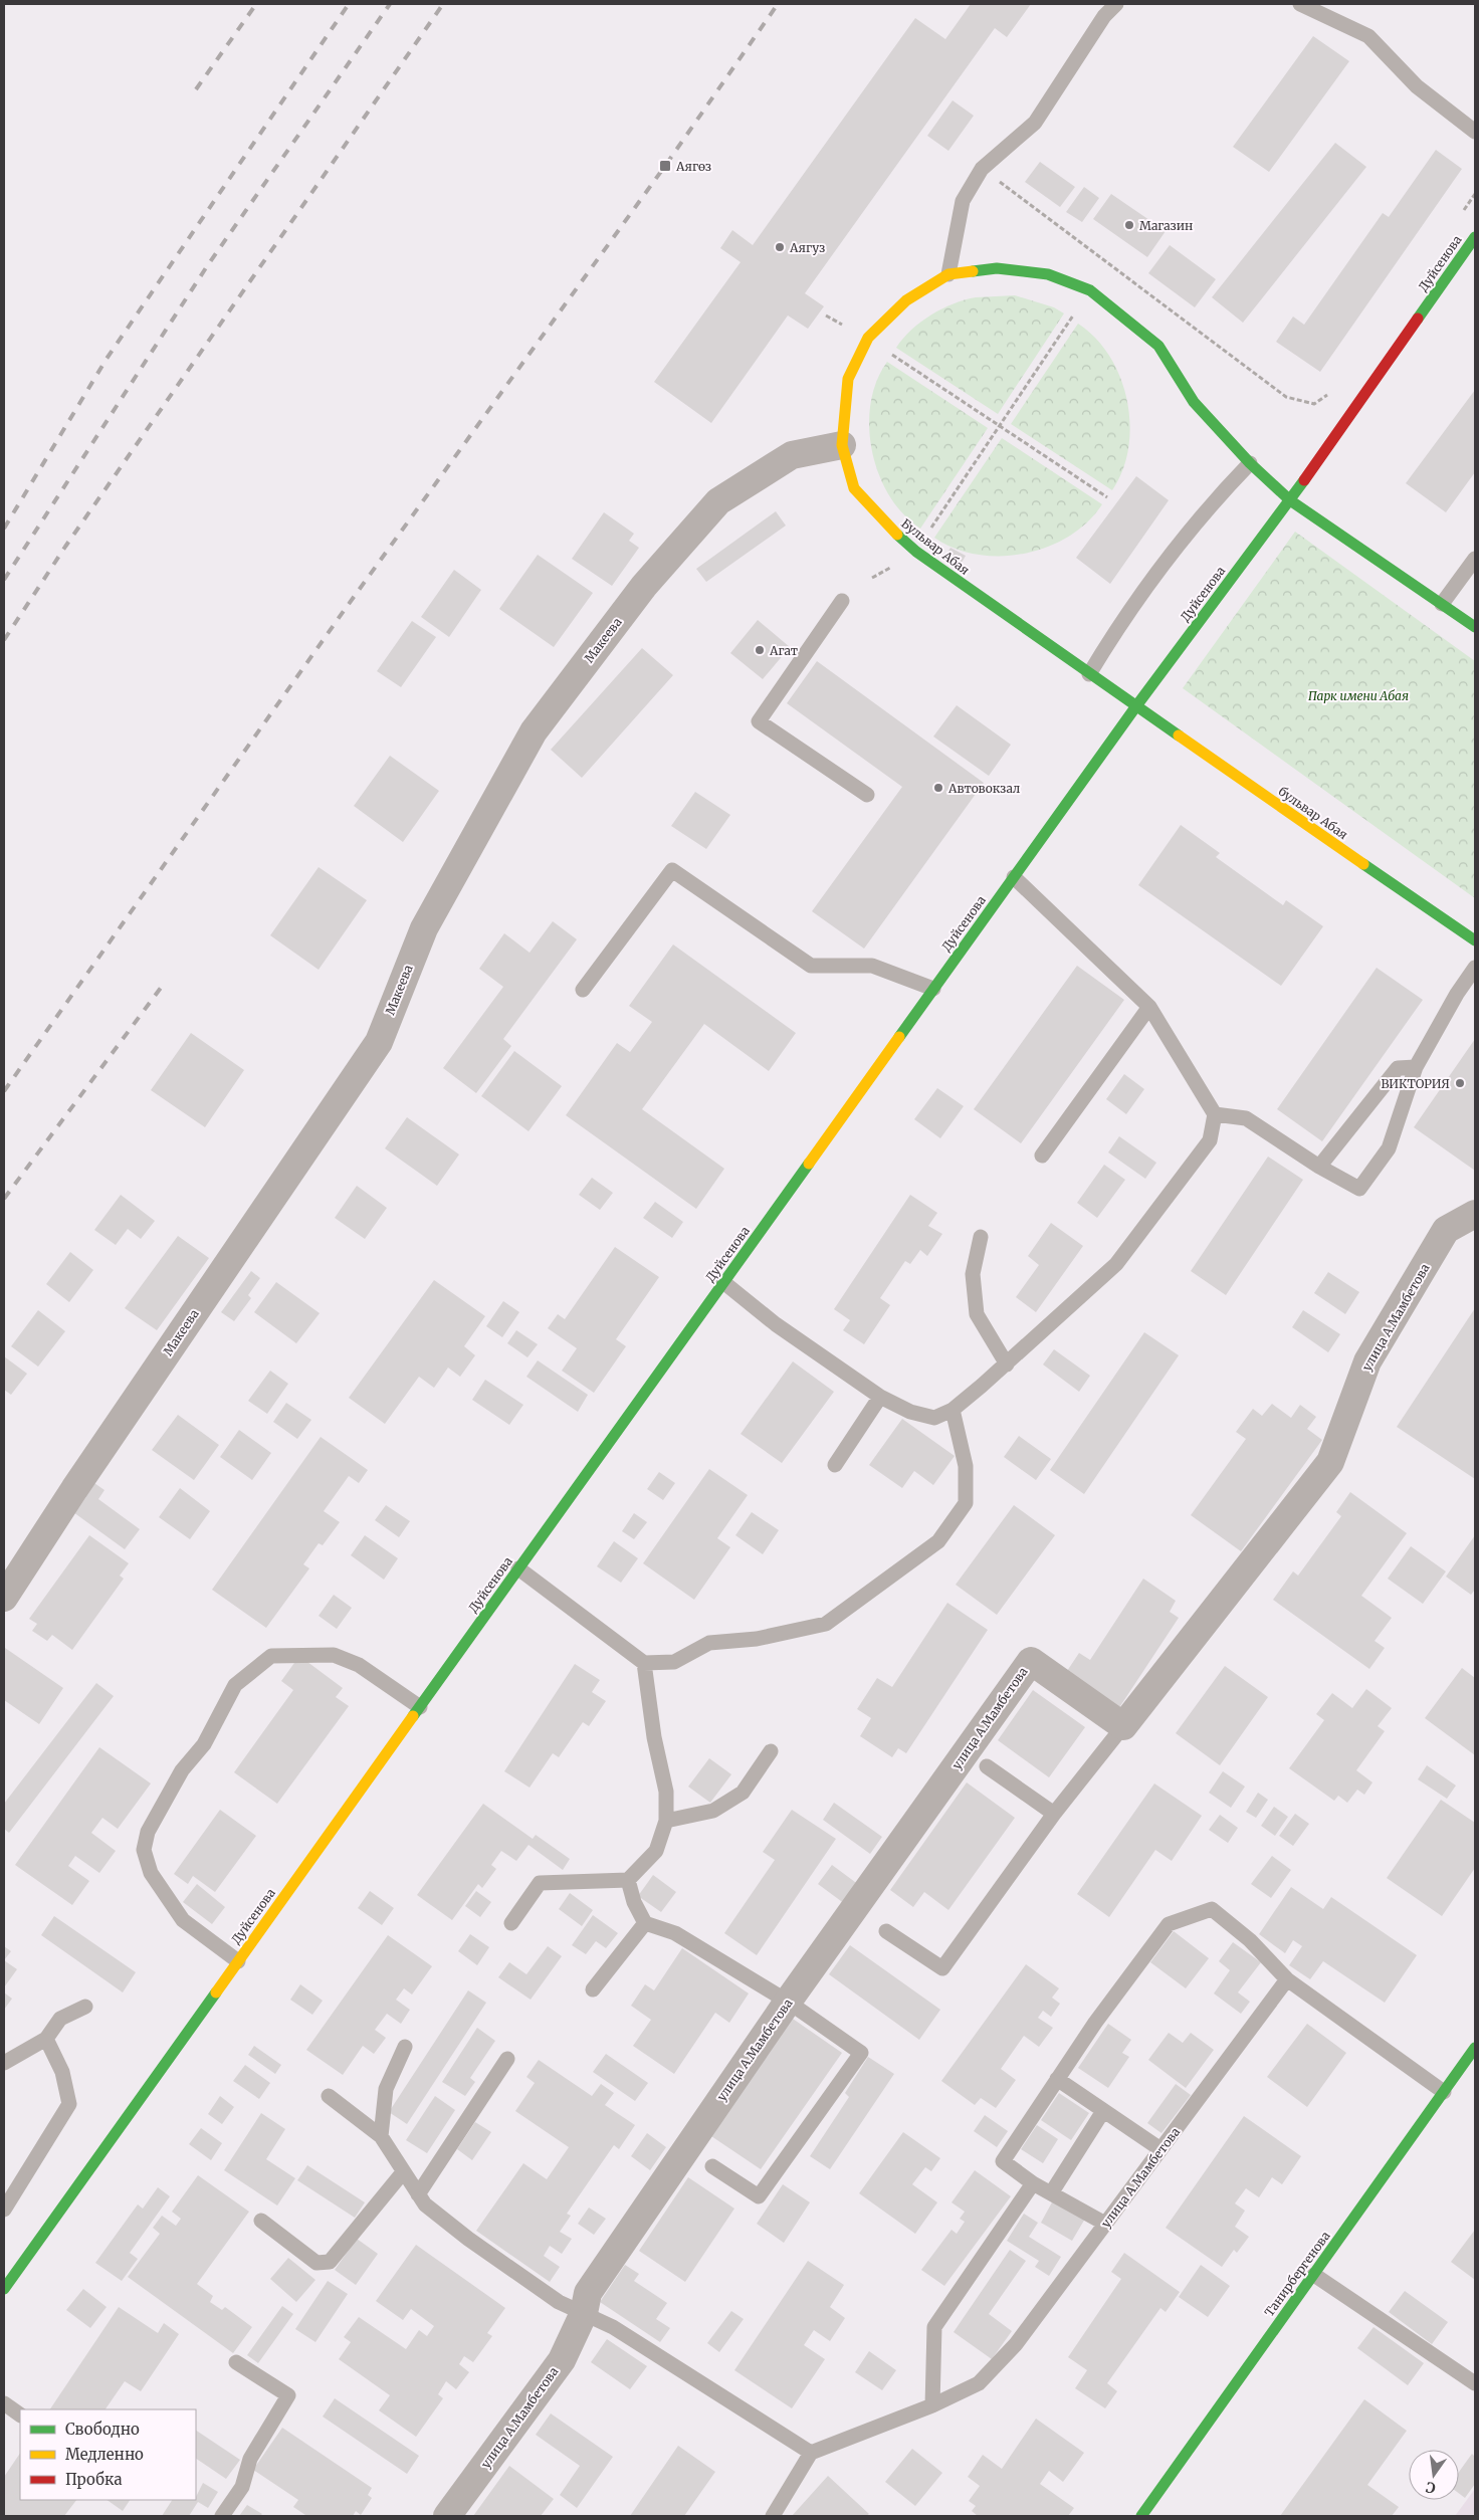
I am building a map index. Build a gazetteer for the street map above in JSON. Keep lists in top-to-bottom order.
{
  "streets": {
    "street": [
      "Дуйсенова",
      "Бульвар Абая",
      "Макеева",
      "бульвар Абая",
      "улица А.Мамбетова",
      "Танирбергенова"
    ]
  },
  "crossings": [
    ["Дуйсенова", "Бульвар Абая"],
    ["Дуйсенова", "бульвар Абая"],
    ["Бульвар Абая", "Макеева"],
    ["Бульвар Абая", "бульвар Абая"]
  ],
  "parks": ["Парк имени Абая"],
  "places": {
    "transit": ["Аягөз"],
    "other": [
      "Магазин",
      "Аягуз",
      "Агат",
      "Автовокзал",
      "ВИКТОРИЯ"
    ]
  },
  "legend": ["Свободно", "Медленно", "Пробка"],
  "north": "bottom"
}
